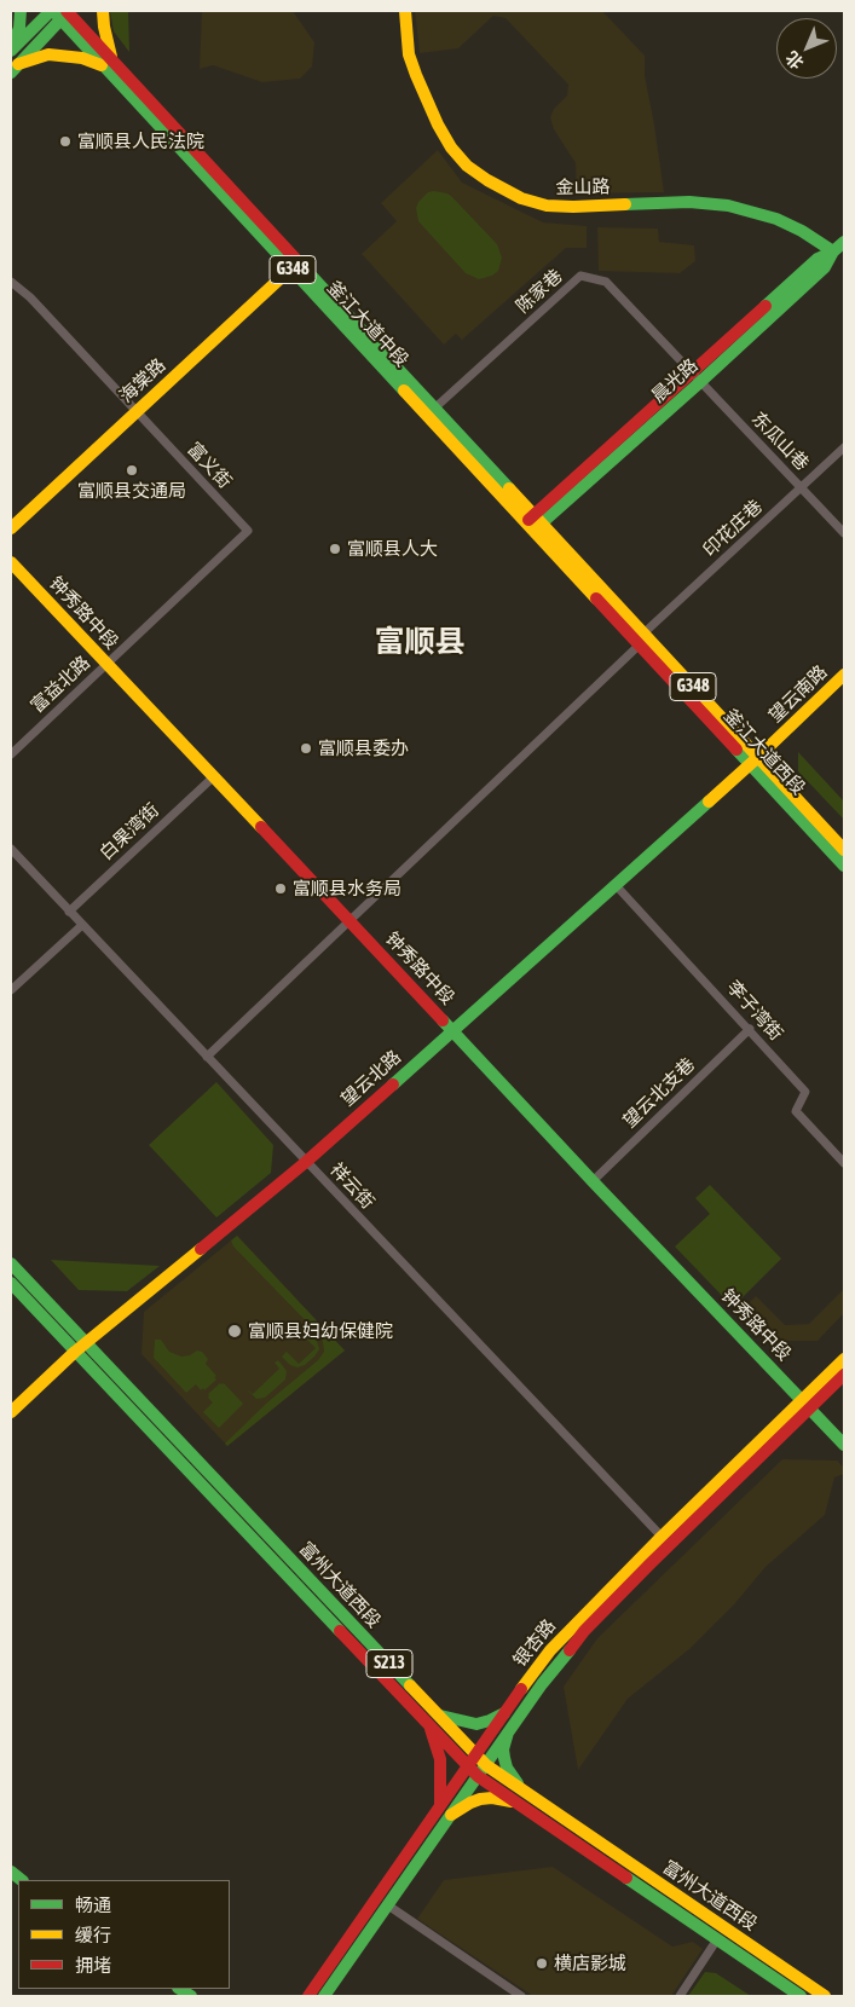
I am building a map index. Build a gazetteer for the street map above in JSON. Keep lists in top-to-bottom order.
{
  "streets": {
    "main road": [
      "金山路",
      "G348",
      "釜江大道中段",
      "海棠路",
      "晨光路",
      "钟秀路中段",
      "望云南路",
      "釜江大道西段",
      "望云北路",
      "富州大道西段",
      "银杏路",
      "S213"
    ],
    "street": [
      "陈家巷",
      "东瓜山巷",
      "富义街",
      "印花庄巷",
      "富益北路",
      "白果湾街",
      "李子湾街",
      "望云北支巷",
      "祥云街"
    ]
  },
  "crossings": [
    ["金山路", "晨光路"],
    ["陈家巷", "釜江大道中段"],
    ["陈家巷", "晨光路"],
    ["陈家巷", "东瓜山巷"],
    ["釜江大道中段", "海棠路"],
    ["釜江大道中段", "晨光路"],
    ["釜江大道中段", "釜江大道西段"],
    ["海棠路", "富义街"],
    ["晨光路", "东瓜山巷"],
    ["晨光路", "釜江大道西段"],
    ["东瓜山巷", "印花庄巷"],
    ["富义街", "钟秀路中段"],
    ["富义街", "富益北路"],
    ["印花庄巷", "钟秀路中段"],
    ["印花庄巷", "釜江大道西段"],
    ["印花庄巷", "祥云街"],
    ["钟秀路中段", "富益北路"],
    ["钟秀路中段", "白果湾街"],
    ["钟秀路中段", "望云北路"],
    ["钟秀路中段", "望云北支巷"],
    ["钟秀路中段", "银杏路"],
    ["望云南路", "釜江大道西段"],
    ["望云南路", "望云北路"],
    ["釜江大道西段", "望云北路"],
    ["白果湾街", "祥云街"],
    ["李子湾街", "望云北路"],
    ["李子湾街", "望云北支巷"],
    ["望云北路", "祥云街"],
    ["望云北路", "富州大道西段"],
    ["祥云街", "银杏路"],
    ["富州大道西段", "银杏路"]
  ],
  "districts": ["富顺县"],
  "places": [
    "富顺县人民法院",
    "富顺县交通局",
    "富顺县人大",
    "富顺县委办",
    "富顺县水务局",
    "富顺县妇幼保健院",
    "横店影城"
  ],
  "legend": ["畅通", "缓行", "拥堵"],
  "north": "bottom left"
}
